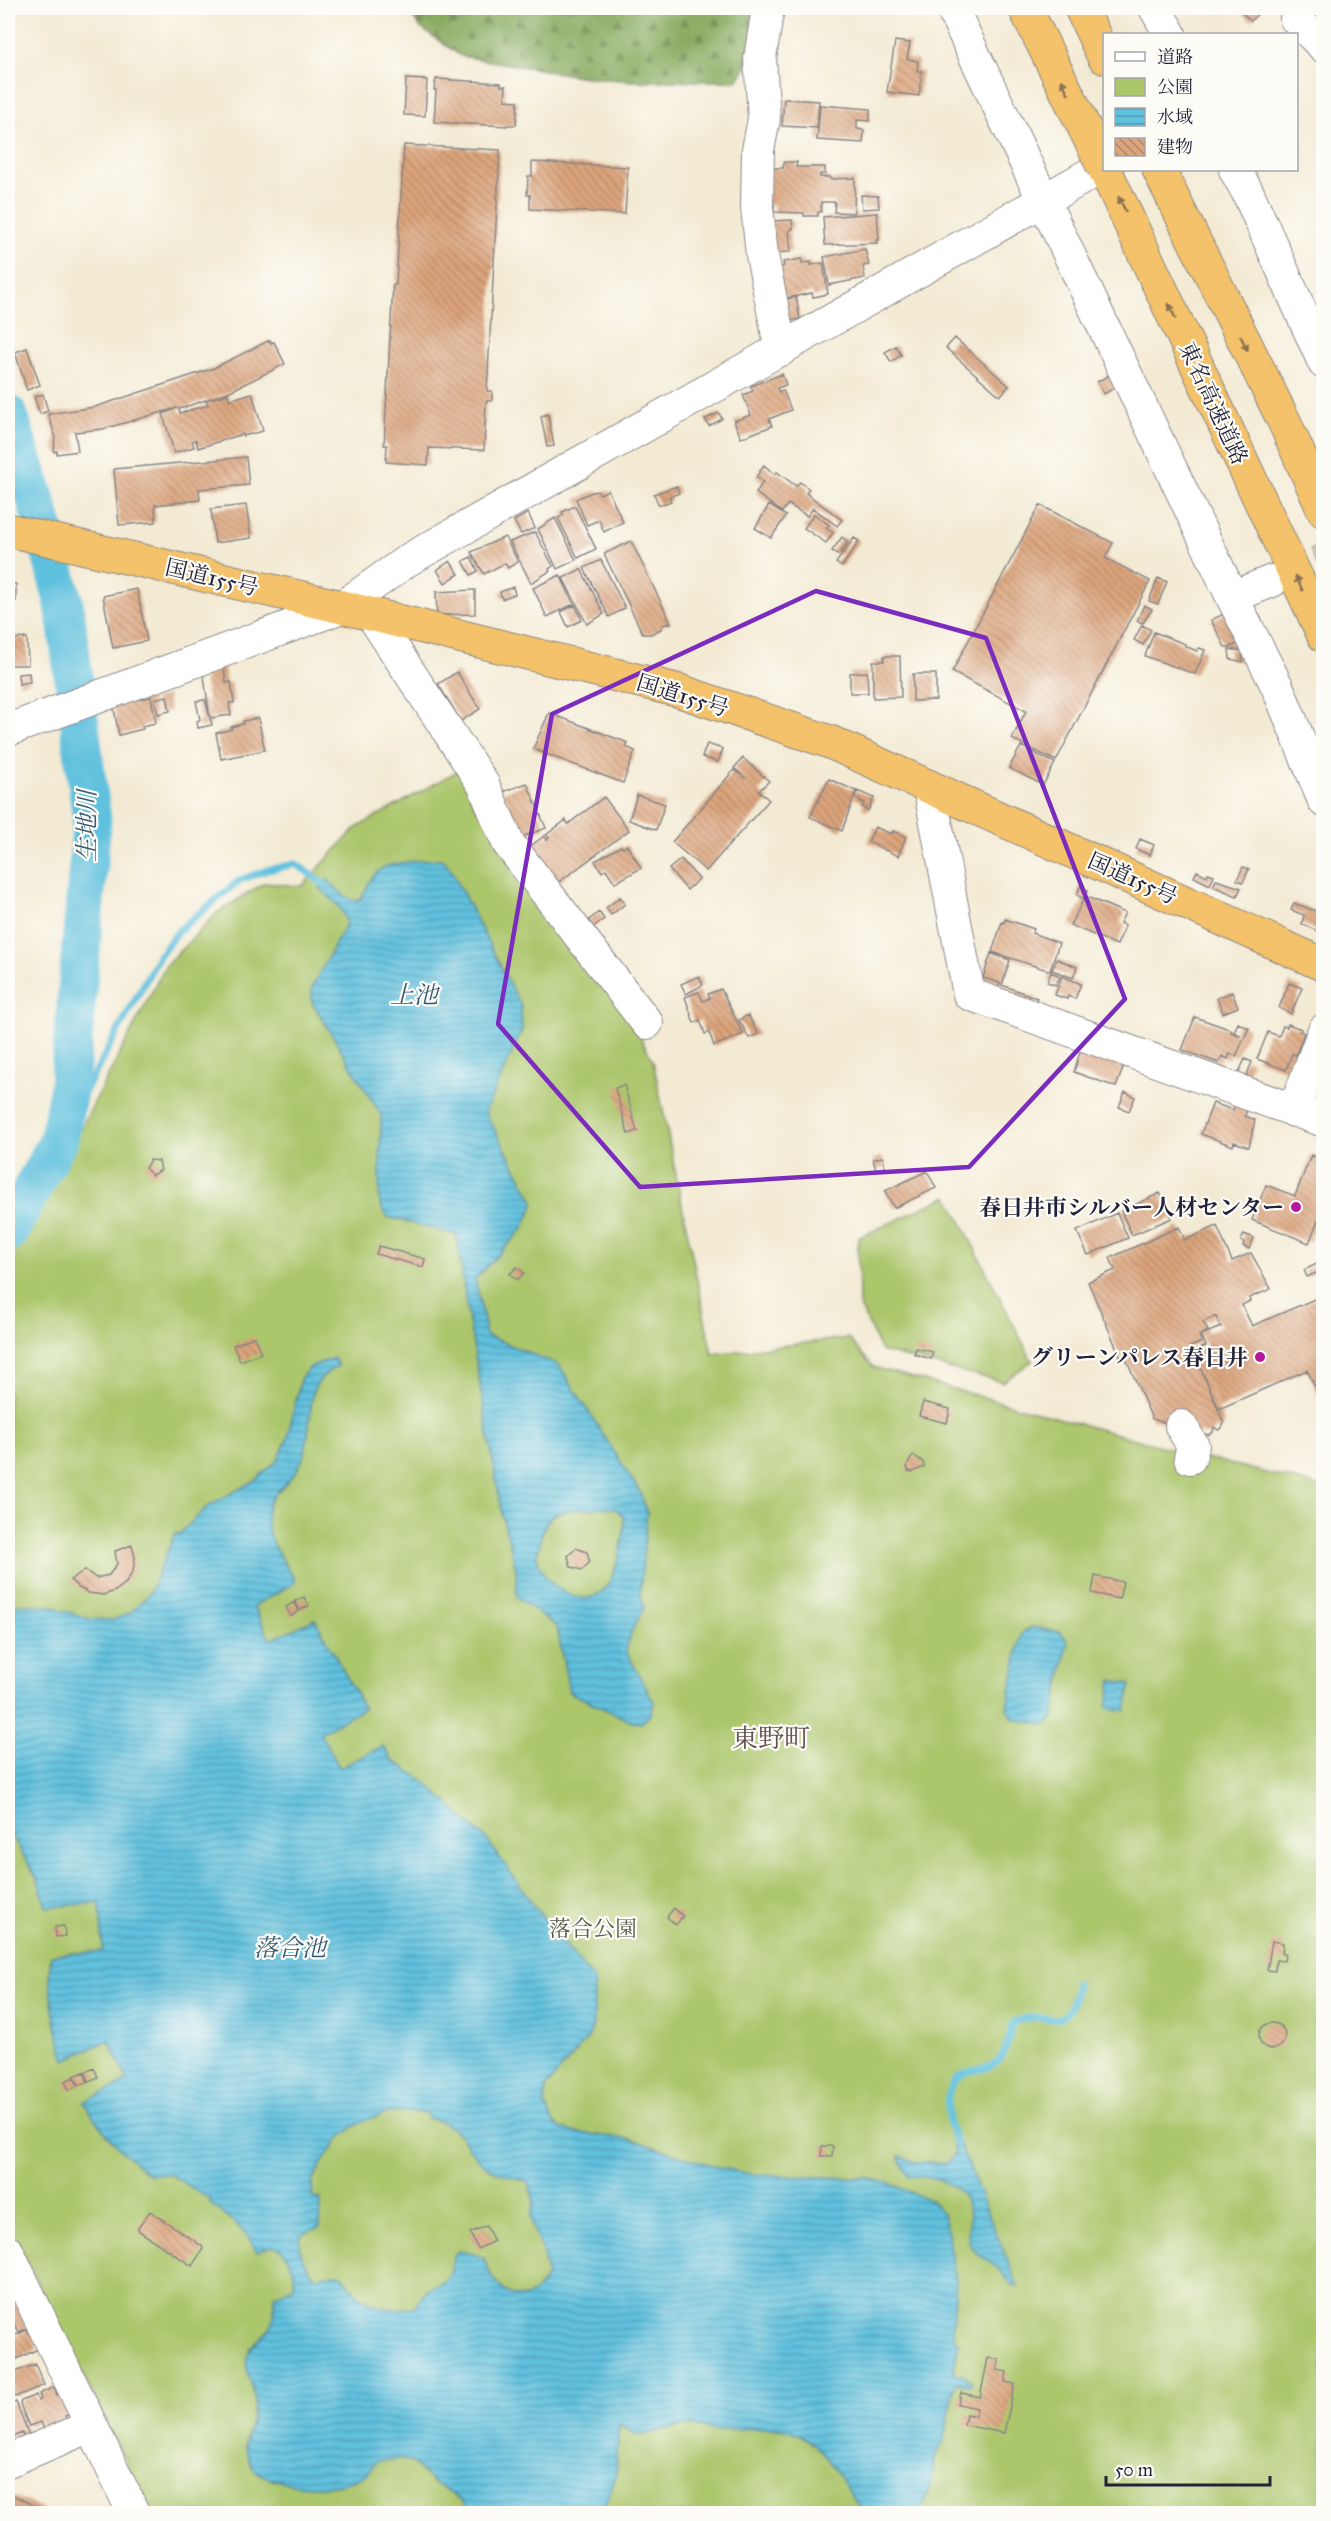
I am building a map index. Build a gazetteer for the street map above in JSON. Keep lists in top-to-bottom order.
{
  "streets": {
    "highway": ["東名高速道路", "国道155号"]
  },
  "districts": ["東野町"],
  "water": ["生地川", "上池", "落合池"],
  "parks": ["落合公園"],
  "places": ["春日井市シルバー人材センター", "グリーンパレス春日井"],
  "legend": [
    "道路",
    "公園",
    "水域",
    "建物"
  ],
  "scale_bar": "50 m"
}
